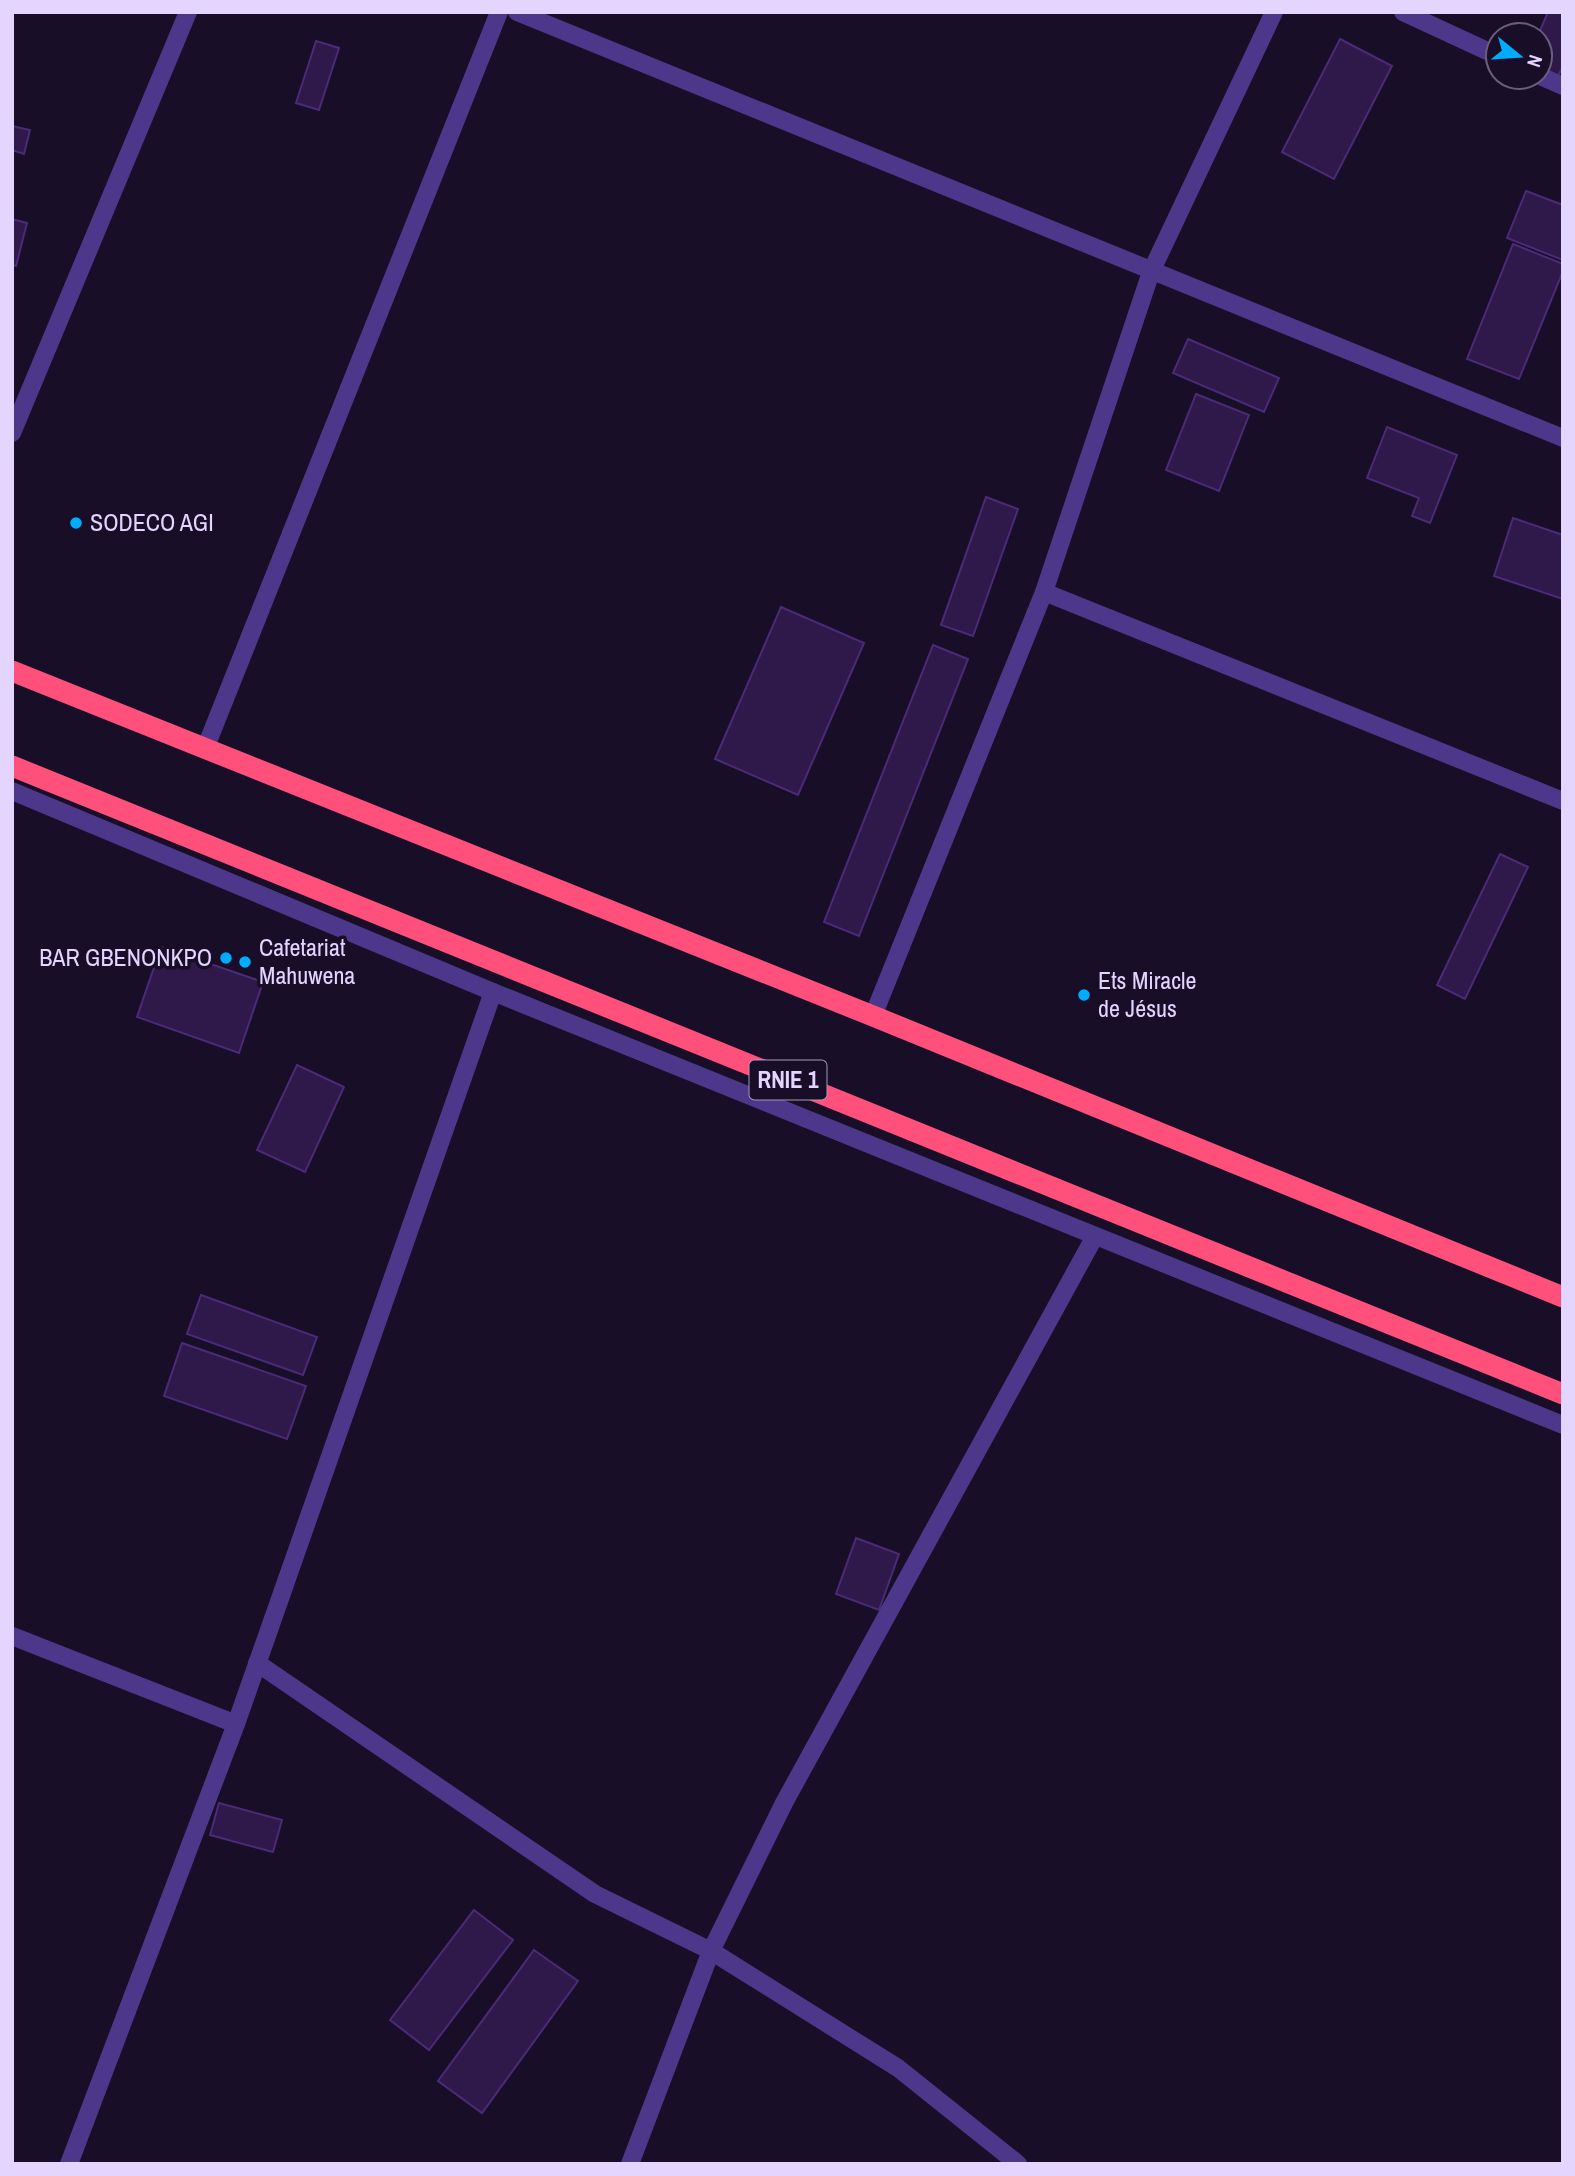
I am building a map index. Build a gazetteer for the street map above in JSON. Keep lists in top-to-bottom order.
{
  "streets": {
    "highway": ["RNIE 1"]
  },
  "places": [
    "SODECO AGI",
    "BAR GBENONKPO",
    "Cafetariat Mahuwena",
    "Ets Miracle de Jésus"
  ],
  "north": "right"
}
